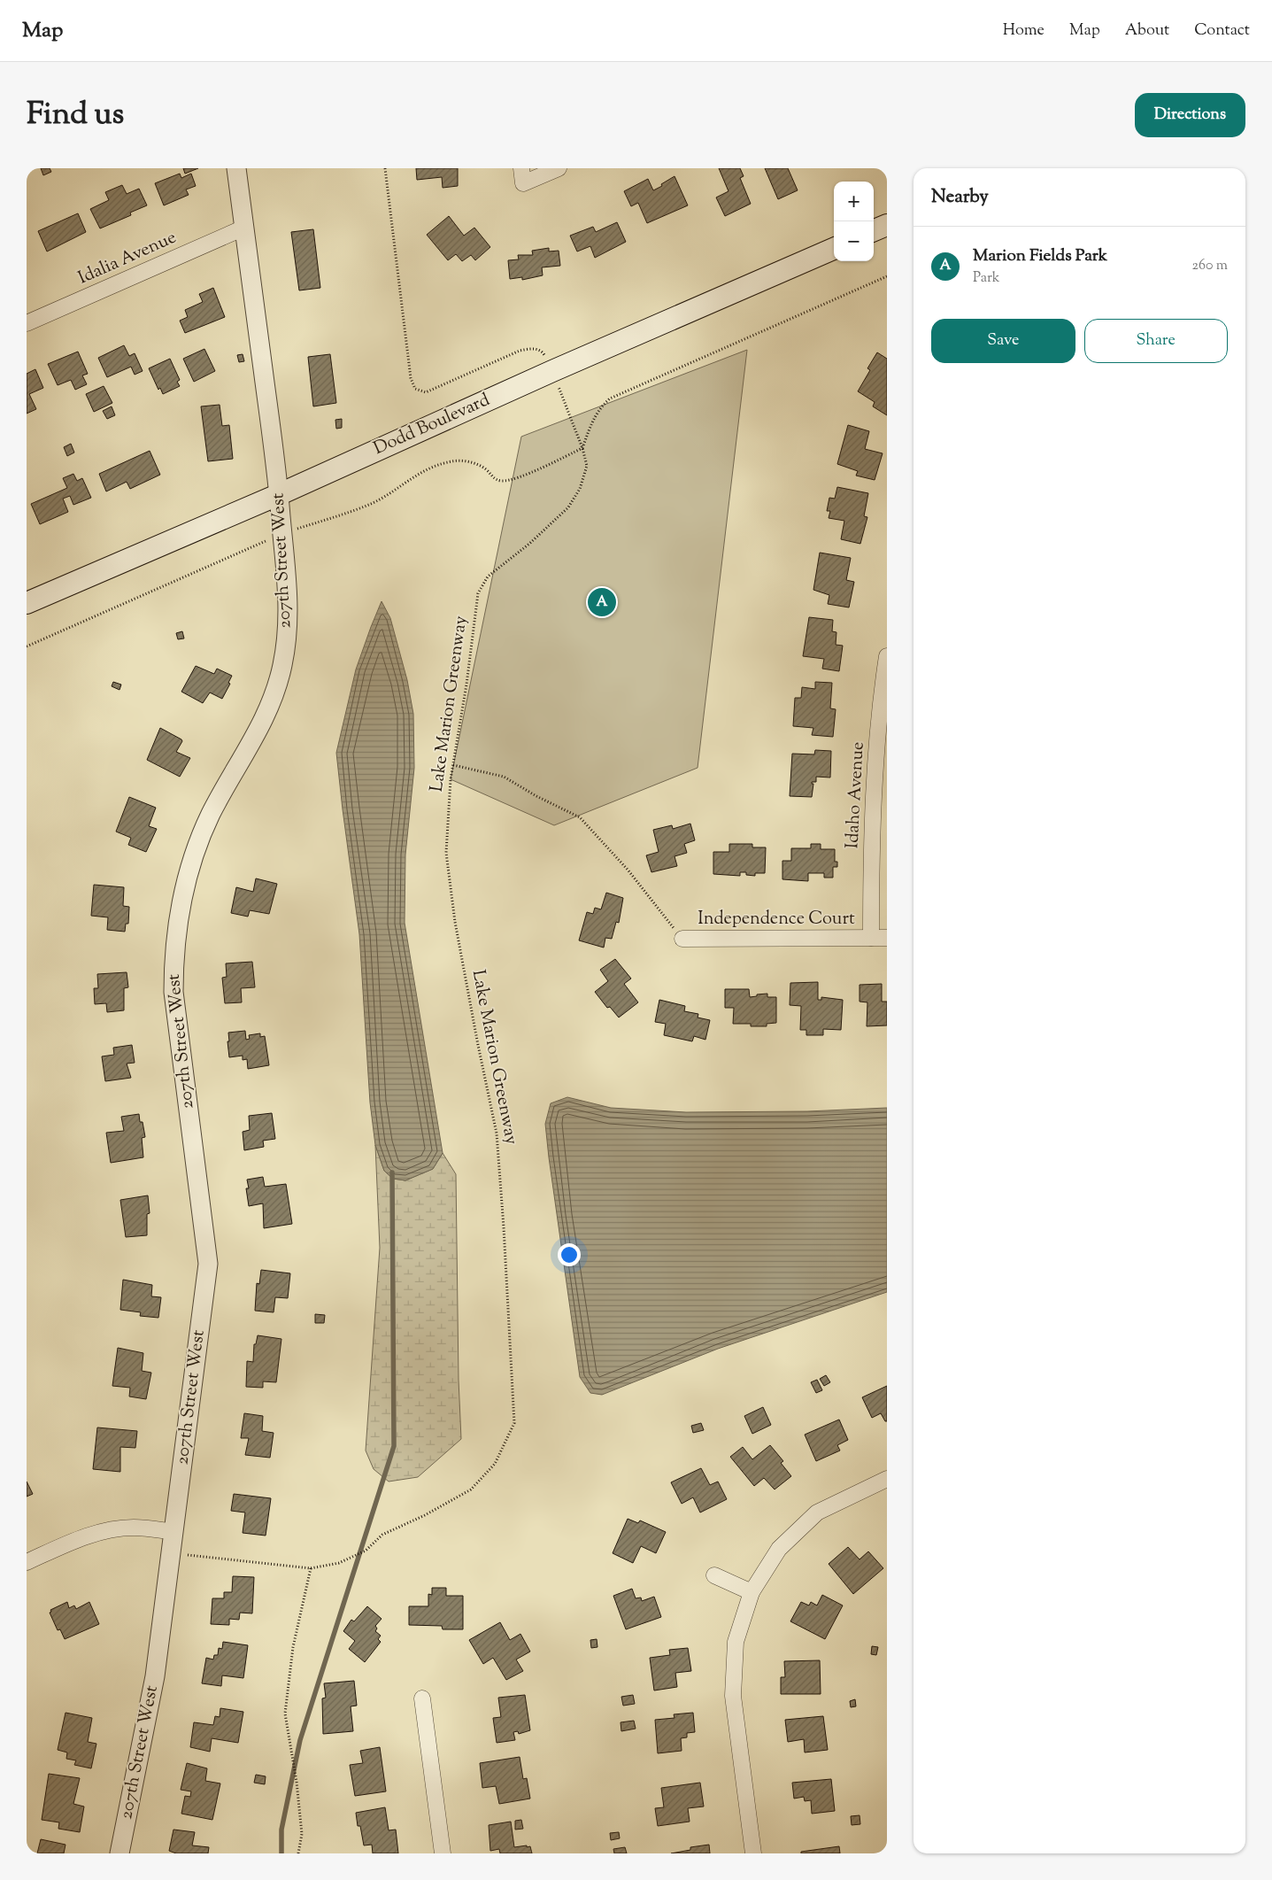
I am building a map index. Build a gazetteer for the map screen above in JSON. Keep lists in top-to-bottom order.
{
  "streets": {
    "main road": ["Dodd Boulevard"],
    "street": [
      "Idalia Avenue",
      "207th Street West",
      "Idaho Avenue",
      "Independence Court"
    ],
    "path": ["Lake Marion Greenway"]
  },
  "crossings": [
    ["Idalia Avenue", "207th Street West"],
    ["Dodd Boulevard", "207th Street West"],
    ["Dodd Boulevard", "Lake Marion Greenway"],
    ["207th Street West", "Lake Marion Greenway"],
    ["Idaho Avenue", "Independence Court"]
  ],
  "page": {
    "header": "Map",
    "nav": [
      "Home",
      "Map",
      "About",
      "Contact"
    ],
    "title": "Find us",
    "buttons": [
      "Directions",
      ["Save", "Share"]
    ],
    "heading": "Nearby",
    "map_buttons": ["+", "−"],
    "list": [
      {
        "mark": "A",
        "name": "Marion Fields Park",
        "note": "Park",
        "value": "260 m"
      }
    ],
    "pins": "A"
  }
}
